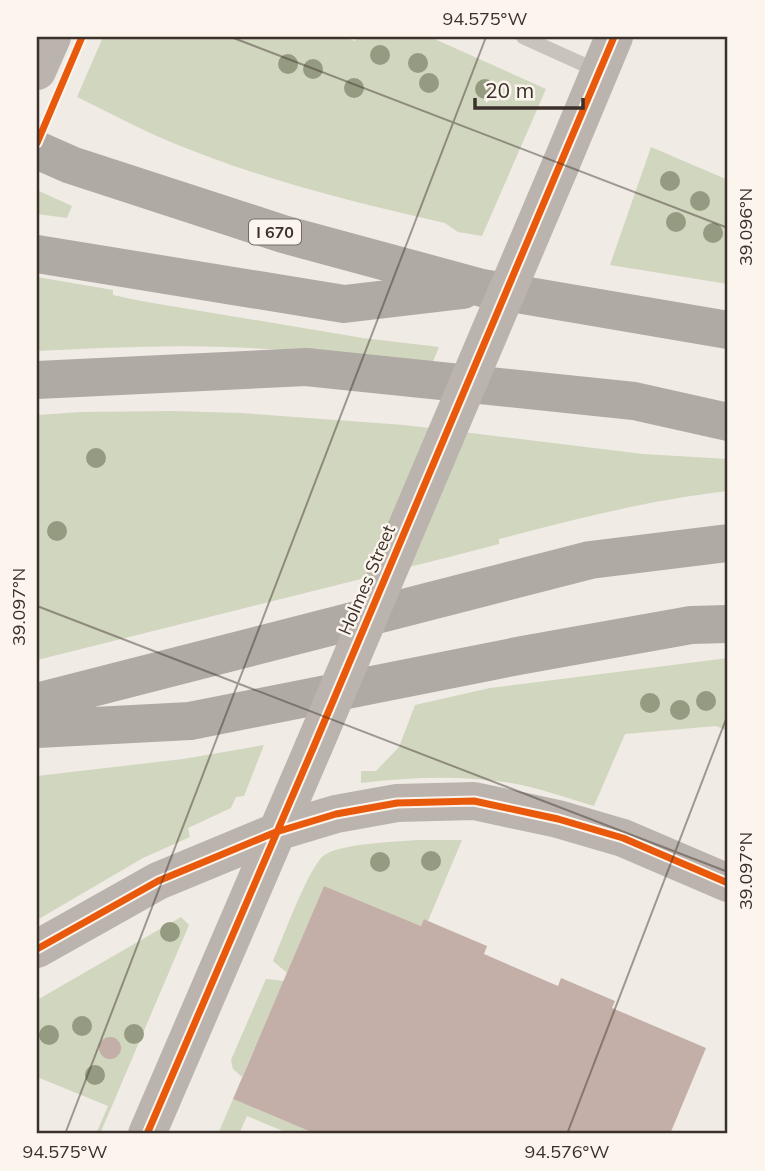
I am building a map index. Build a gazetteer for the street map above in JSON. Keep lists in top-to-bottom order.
{
  "streets": {
    "highway": ["I 670"],
    "street": ["Holmes Street"]
  },
  "scale_bar": "20 m",
  "coordinates": [
    "94.575°W",
    "39.096°N",
    "39.097°N",
    "94.576°W"
  ]
}
